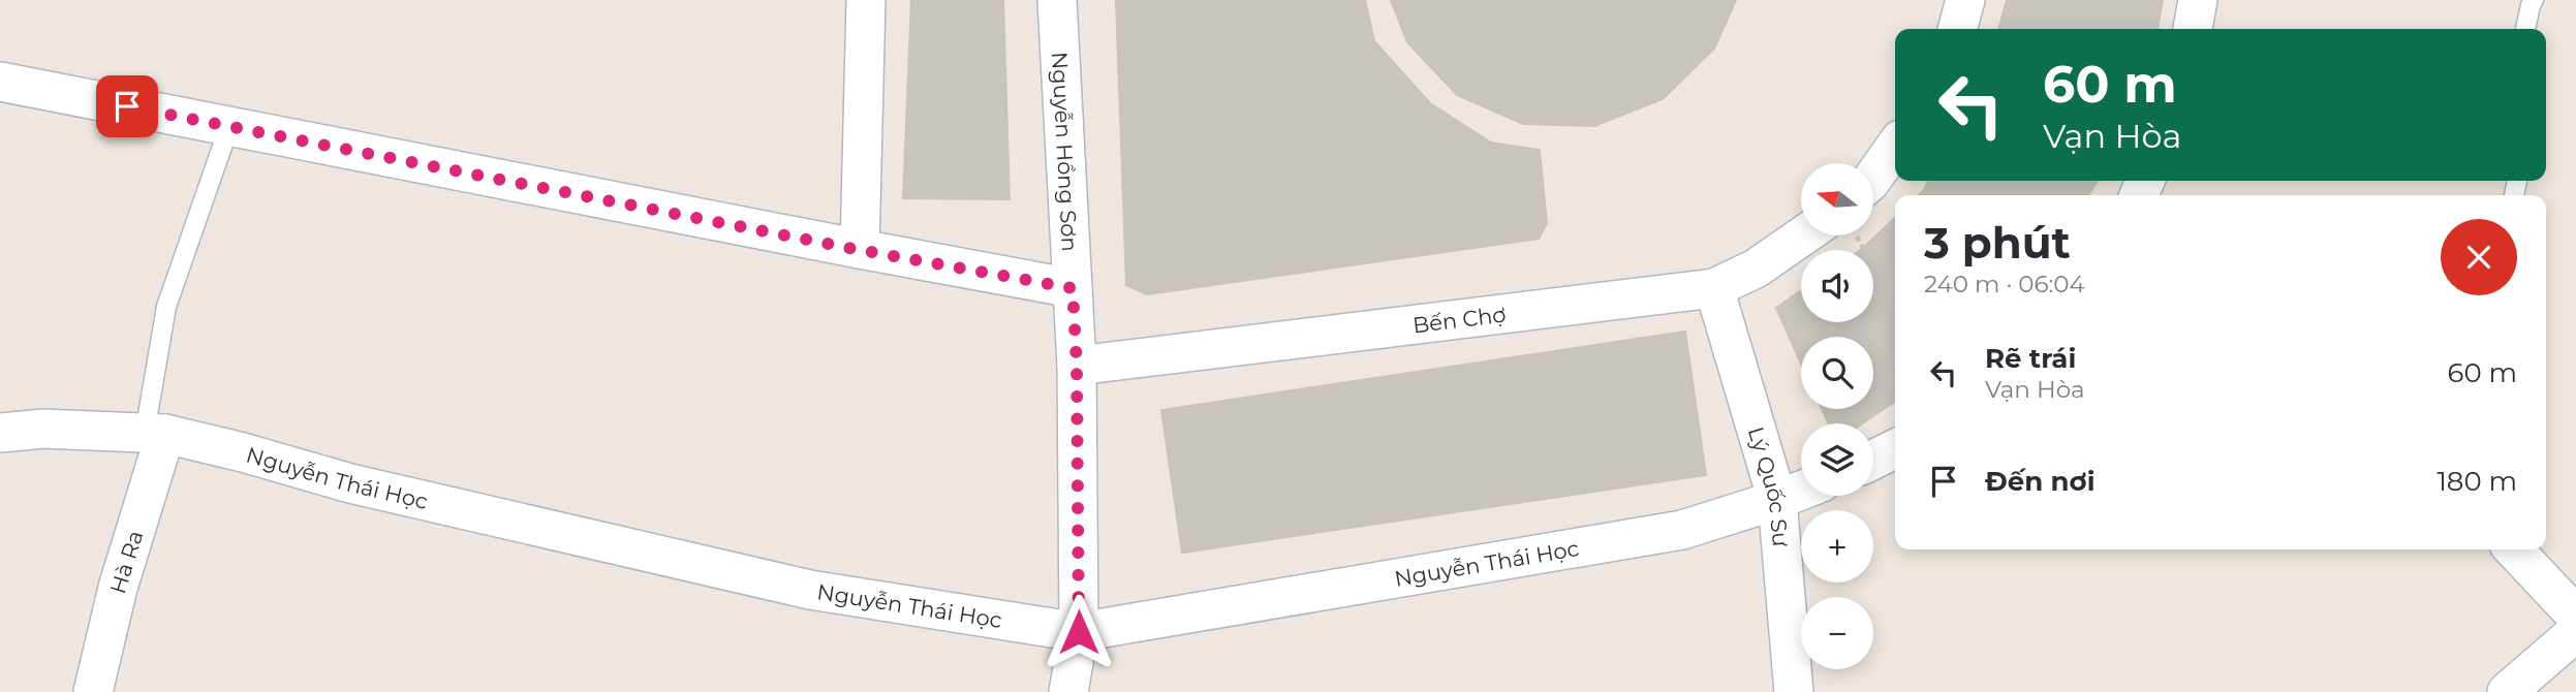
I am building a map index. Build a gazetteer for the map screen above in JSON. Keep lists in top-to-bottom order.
{
  "streets": {
    "street": [
      "Nguyễn Hồng Sơn",
      "Bến Chợ",
      "Nguyễn Thái Học",
      "Lý Quốc Sư",
      "Hà Ra"
    ]
  },
  "crossings": [
    ["Nguyễn Hồng Sơn", "Bến Chợ"],
    ["Nguyễn Hồng Sơn", "Nguyễn Thái Học"],
    ["Bến Chợ", "Lý Quốc Sư"],
    ["Nguyễn Thái Học", "Lý Quốc Sư"],
    ["Nguyễn Thái Học", "Hà Ra"]
  ],
  "north": "left",
  "page": {
    "turn": ["60 m", "Vạn Hòa"],
    "map_buttons": ["+", "−"],
    "heading": ["3 phút", "240 m · 06:04"],
    "list": [
      {
        "name": "Rẽ trái",
        "note": "Vạn Hòa",
        "value": "60 m"
      },
      {
        "name": "Đến nơi",
        "value": "180 m"
      }
    ]
  }
}
